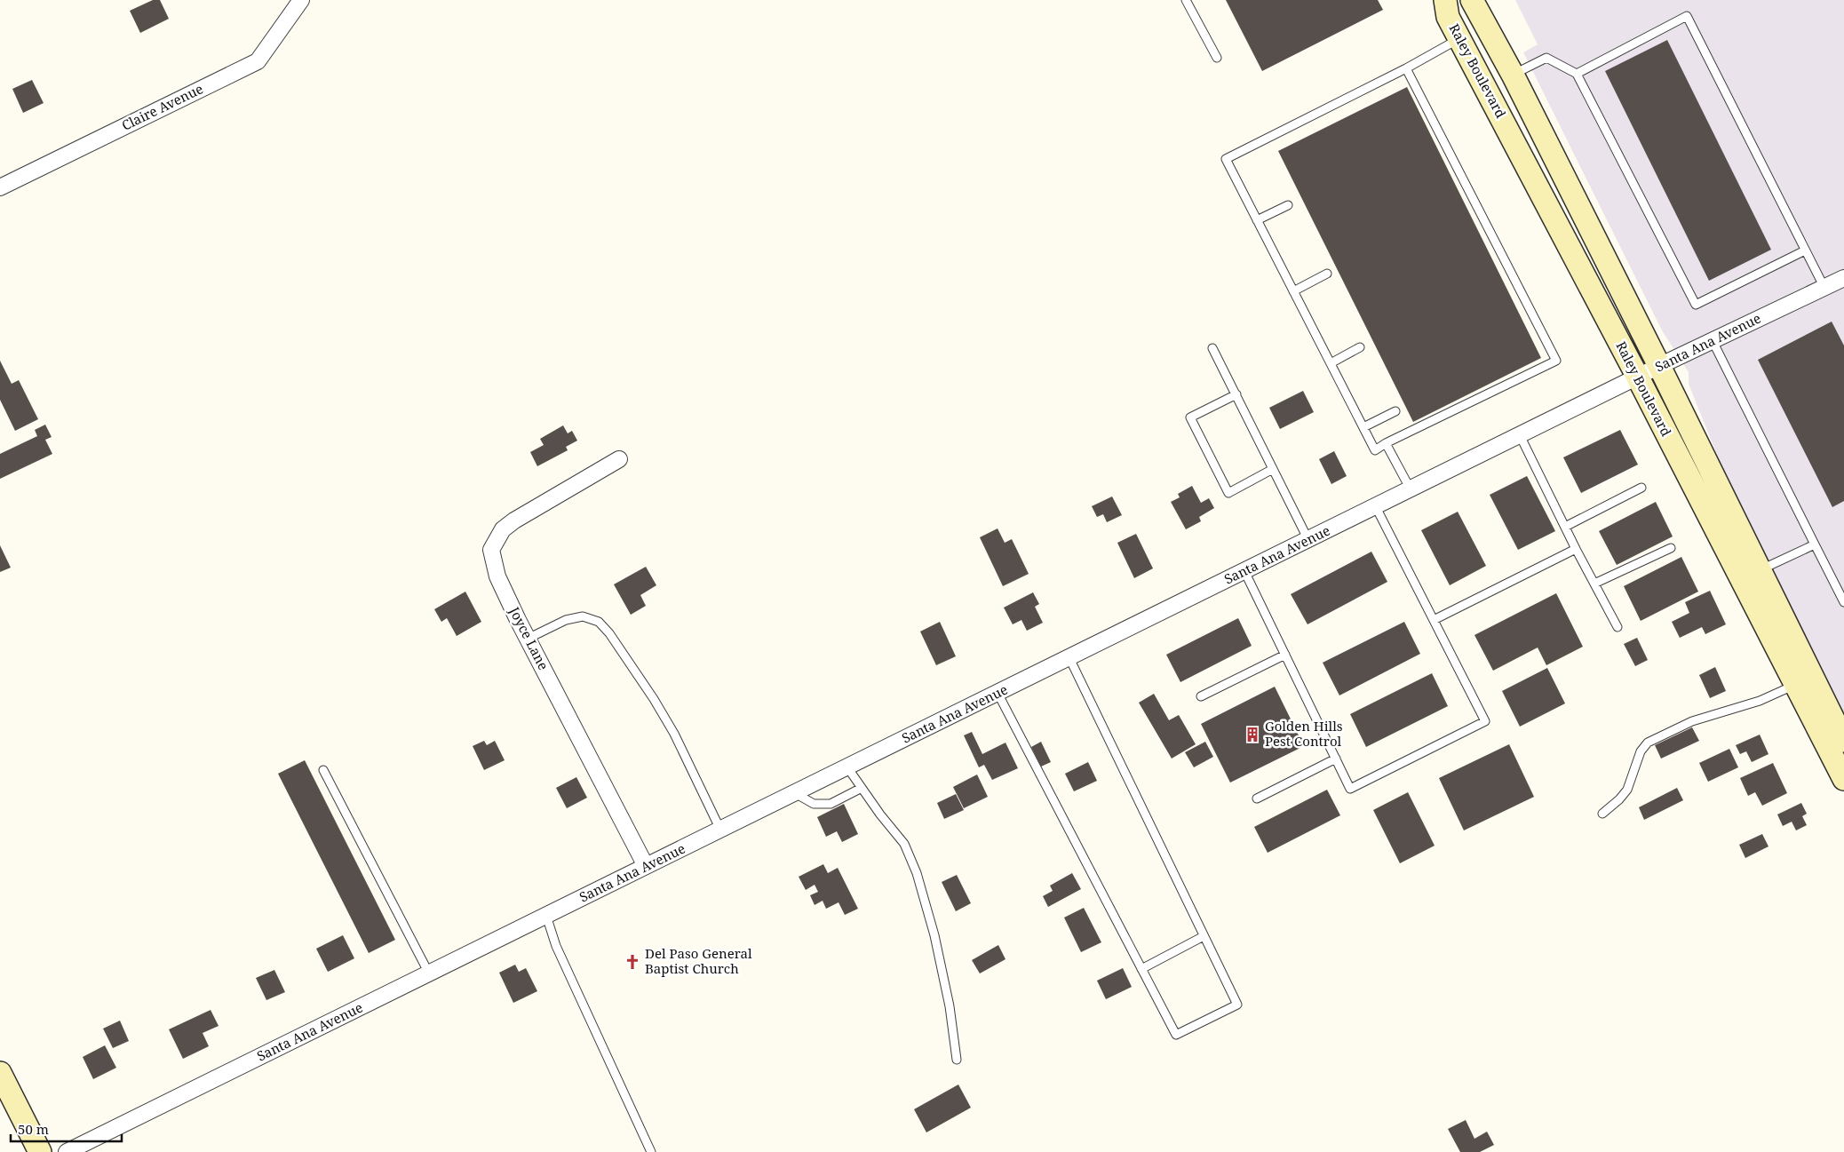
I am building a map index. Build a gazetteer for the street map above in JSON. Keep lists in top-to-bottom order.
{
  "streets": {
    "street": [
      "Raley Boulevard",
      "Claire Avenue",
      "Santa Ana Avenue",
      "Joyce Lane"
    ]
  },
  "crossings": [
    ["Raley Boulevard", "Santa Ana Avenue"],
    ["Santa Ana Avenue", "Joyce Lane"]
  ],
  "places": {
    "building": ["Golden Hills Pest Control"],
    "church": ["Del Paso General Baptist Church"]
  },
  "scale_bar": "50 m"
}
